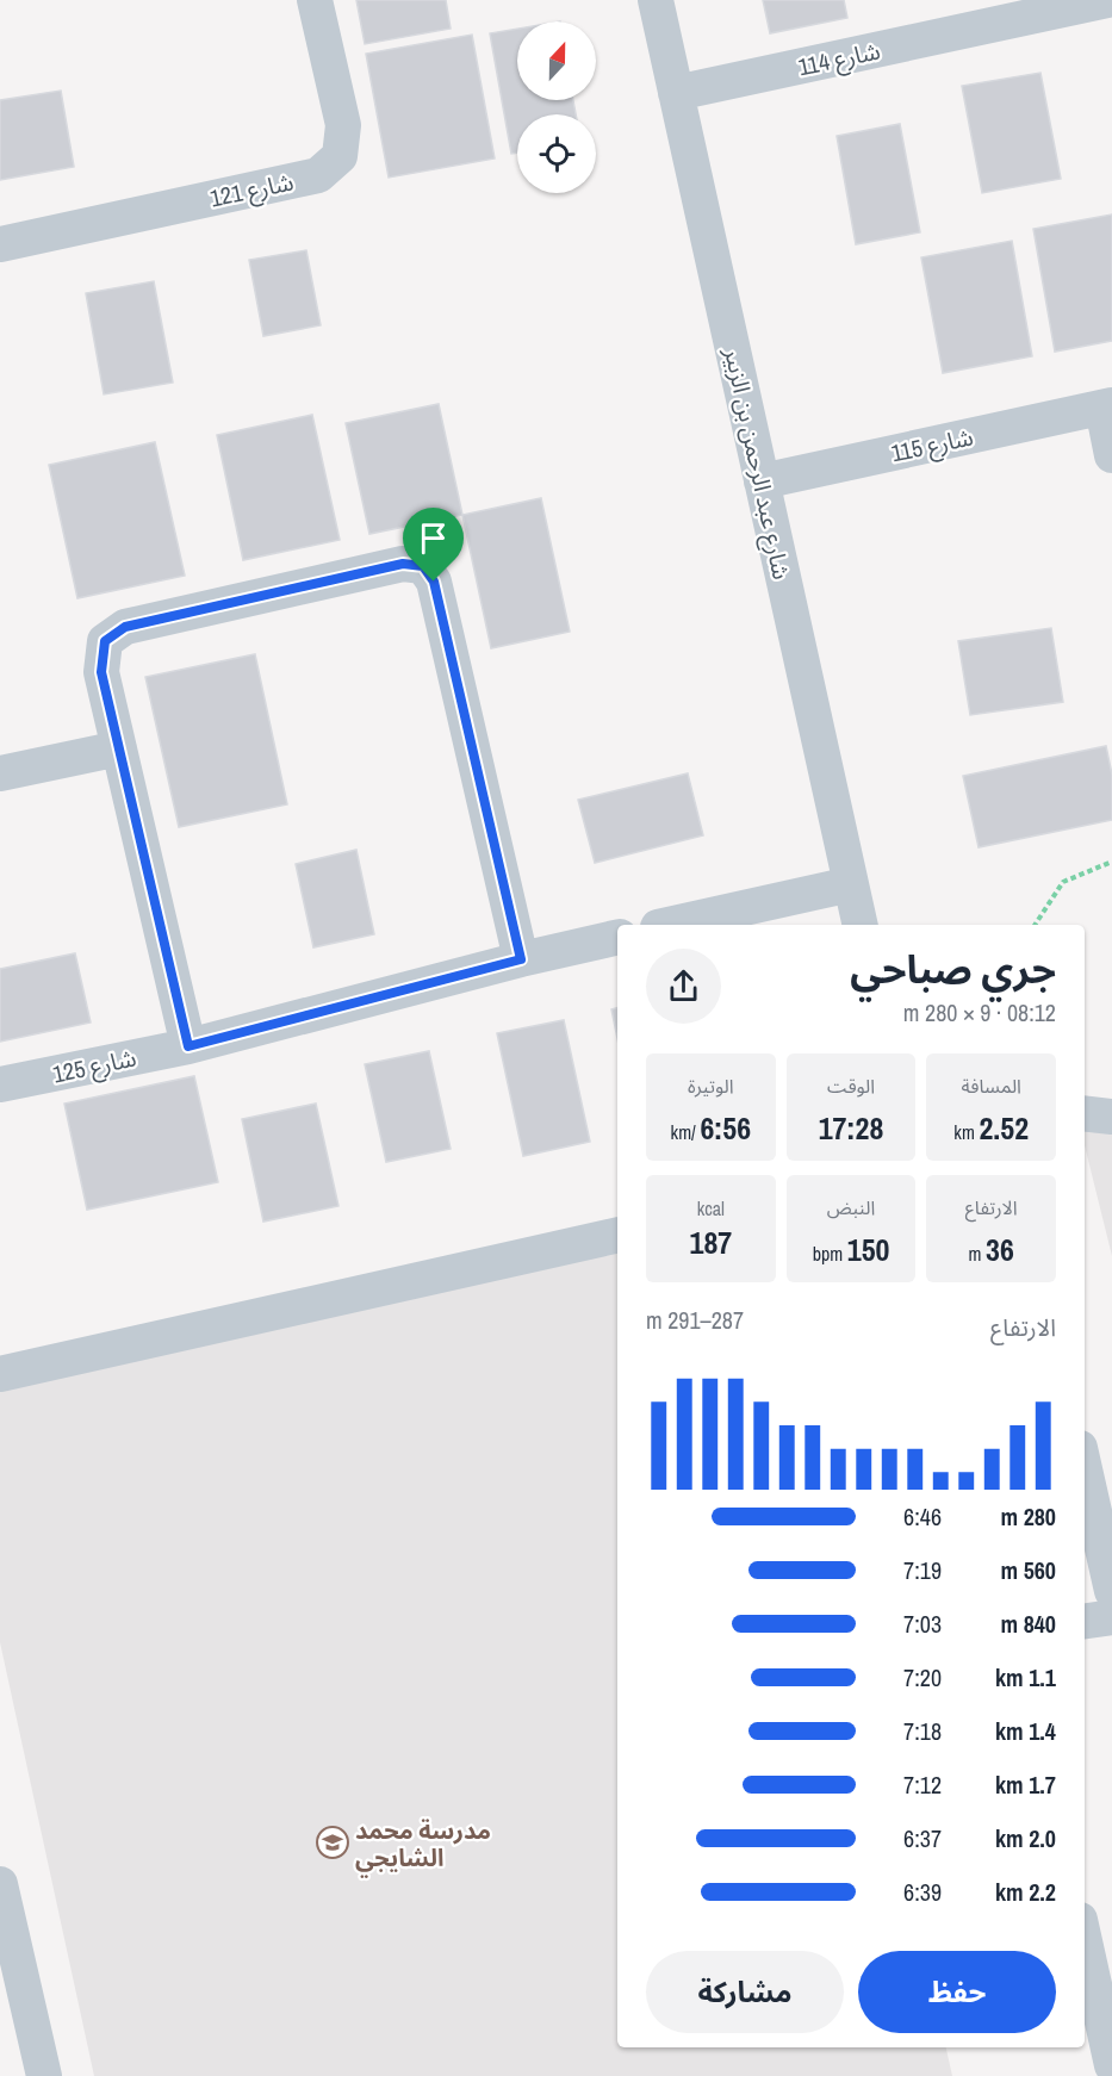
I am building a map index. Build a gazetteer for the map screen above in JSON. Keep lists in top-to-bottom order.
{
  "streets": {
    "street": [
      "شارع 114",
      "شارع 121",
      "شارع 115",
      "شارع عبد الرحمن بن الزبير",
      "شارع 125"
    ]
  },
  "crossings": [
    ["شارع 114", "شارع عبد الرحمن بن الزبير"],
    ["شارع 115", "شارع عبد الرحمن بن الزبير"]
  ],
  "places": {
    "school or university": ["مدرسة محمد الشايجي"]
  },
  "north": "top",
  "page": {
    "heading": ["جري صباحي", "08:12 · 9 × 280 m"],
    "stats": [
      ["المسافة", "2.52 km"],
      ["الوقت", "17:28"],
      ["الوتيرة", "6:56 /km"],
      ["الارتفاع", "36 m"],
      ["النبض", "150 bpm"],
      ["kcal", "187"]
    ],
    "chart": ["الارتفاع", "287–291 m"],
    "list": [
      {
        "name": "280 m",
        "note": "6:46"
      },
      {
        "name": "560 m",
        "note": "7:19"
      },
      {
        "name": "840 m",
        "note": "7:03"
      },
      {
        "name": "1.1 km",
        "note": "7:20"
      },
      {
        "name": "1.4 km",
        "note": "7:18"
      },
      {
        "name": "1.7 km",
        "note": "7:12"
      },
      {
        "name": "2.0 km",
        "note": "6:37"
      },
      {
        "name": "2.2 km",
        "note": "6:39"
      }
    ],
    "buttons": ["حفظ", "مشاركة"]
  }
}
